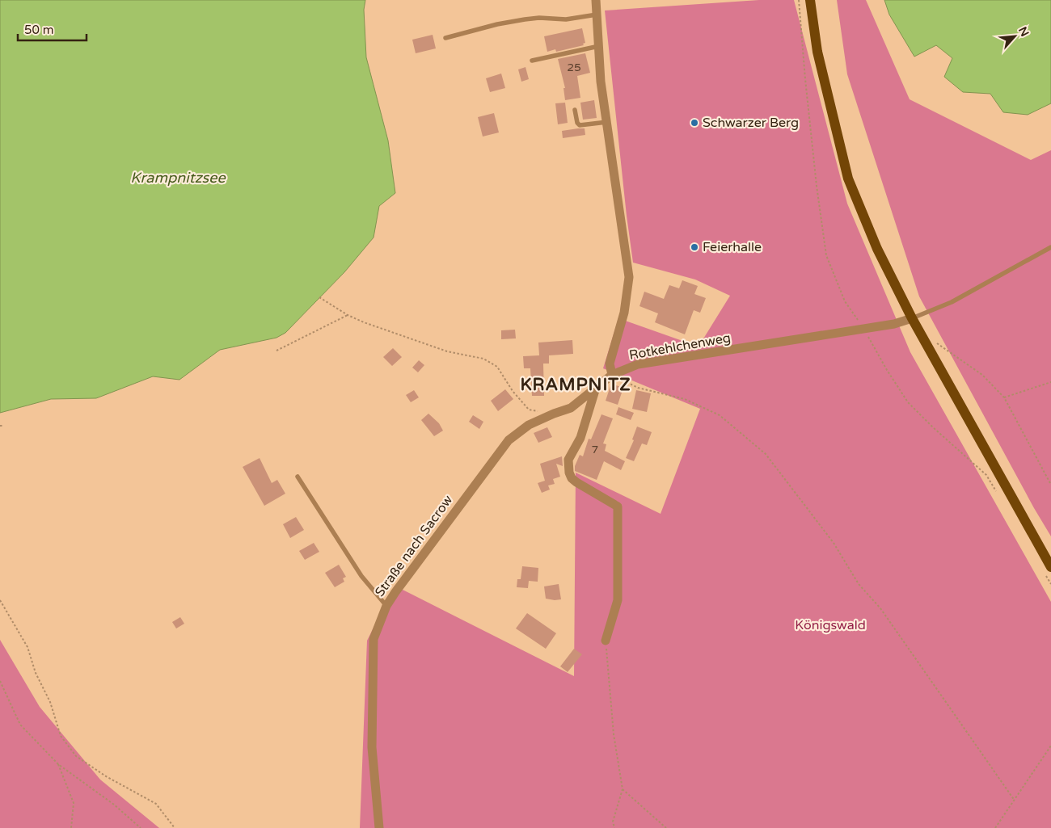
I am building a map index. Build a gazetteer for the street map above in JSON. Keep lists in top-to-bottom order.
{
  "streets": {
    "street": ["Rotkehlchenweg", "Straße nach Sacrow"]
  },
  "crossings": [
    ["Rotkehlchenweg", "Straße nach Sacrow"]
  ],
  "districts": ["KRAMPNITZ"],
  "water": ["Krampnitzsee"],
  "parks": ["Königswald"],
  "places": ["Schwarzer Berg", "Feierhalle"],
  "house_numbers": ["25", "7"],
  "scale_bar": "50 m",
  "north": "top right"
}
